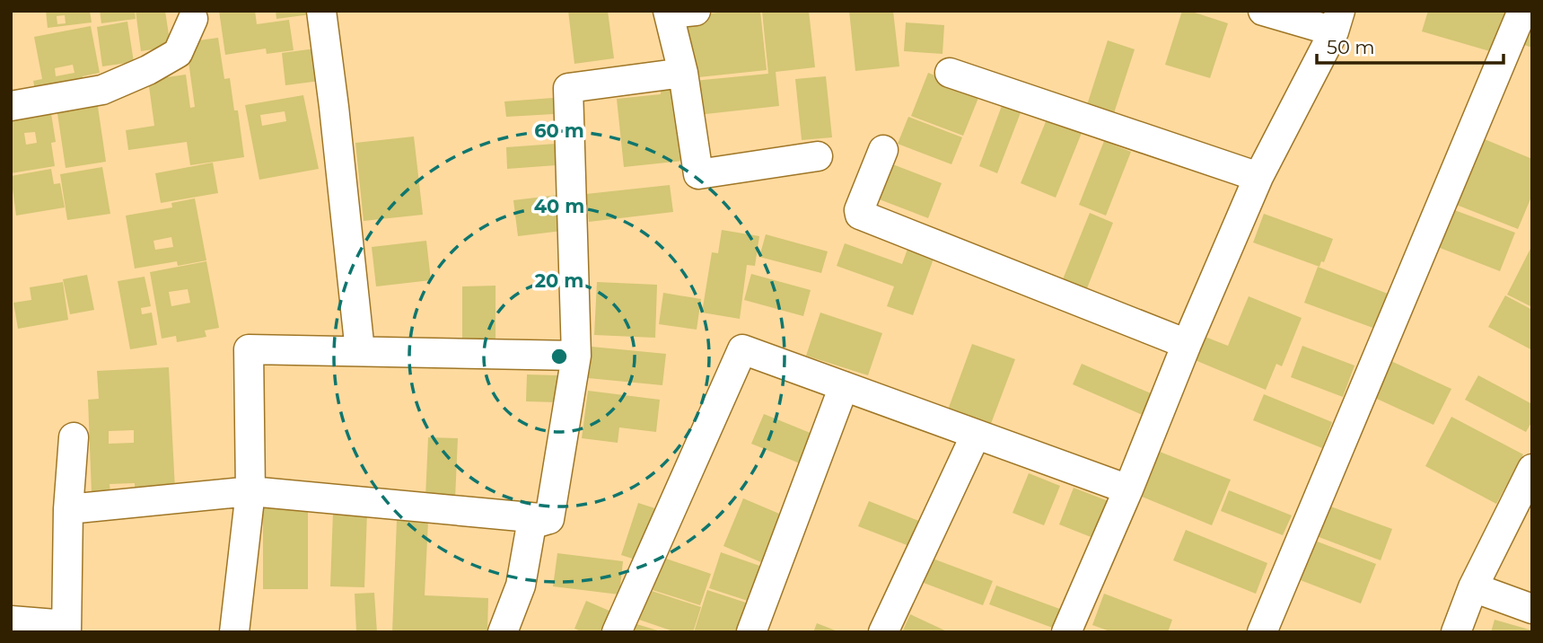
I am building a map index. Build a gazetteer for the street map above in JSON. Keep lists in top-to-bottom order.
{
  "scale_bar": "50 m",
  "rings": ["60 m", "40 m", "20 m"]
}
